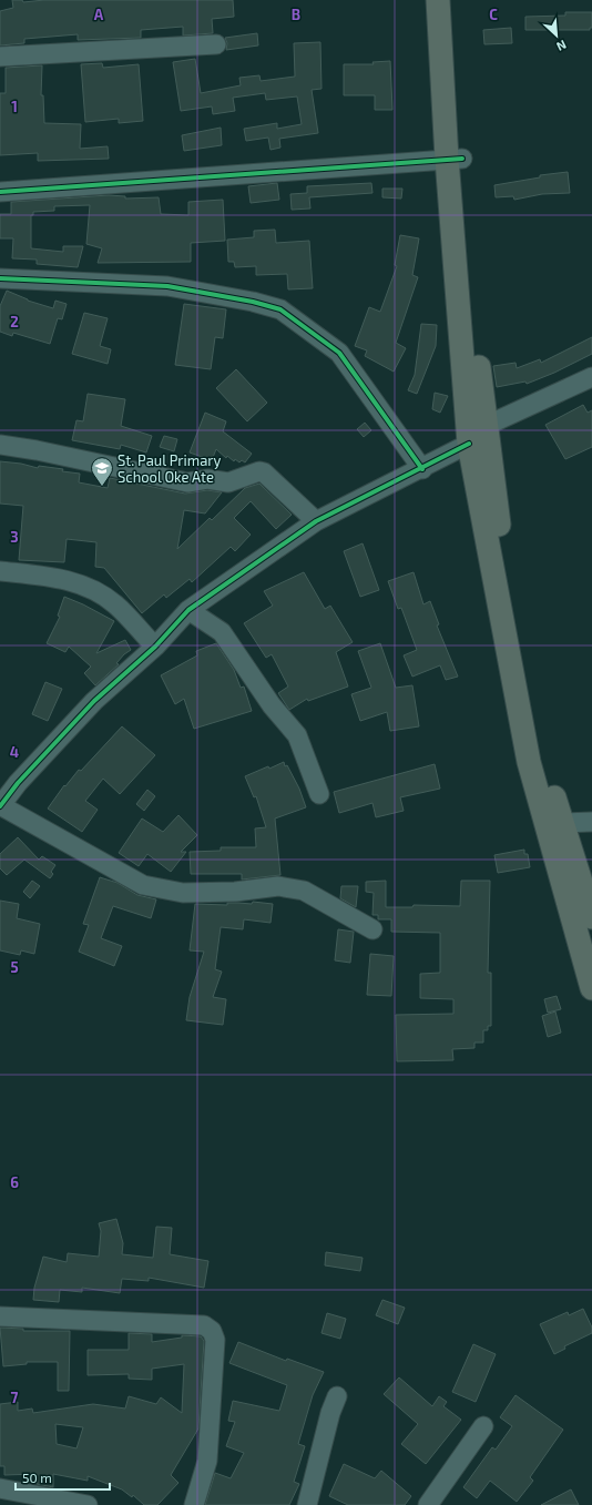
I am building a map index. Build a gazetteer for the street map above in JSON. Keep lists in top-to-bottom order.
{
  "places": {
    "school or university": ["St. Paul Primary School Oke Ate"]
  },
  "scale_bar": "50 m",
  "north": "bottom right",
  "grid": {
    "columns": ["A", "B", "C"],
    "rows": [
      "1",
      "2",
      "3",
      "4",
      "5",
      "6",
      "7"
    ]
  }
}
